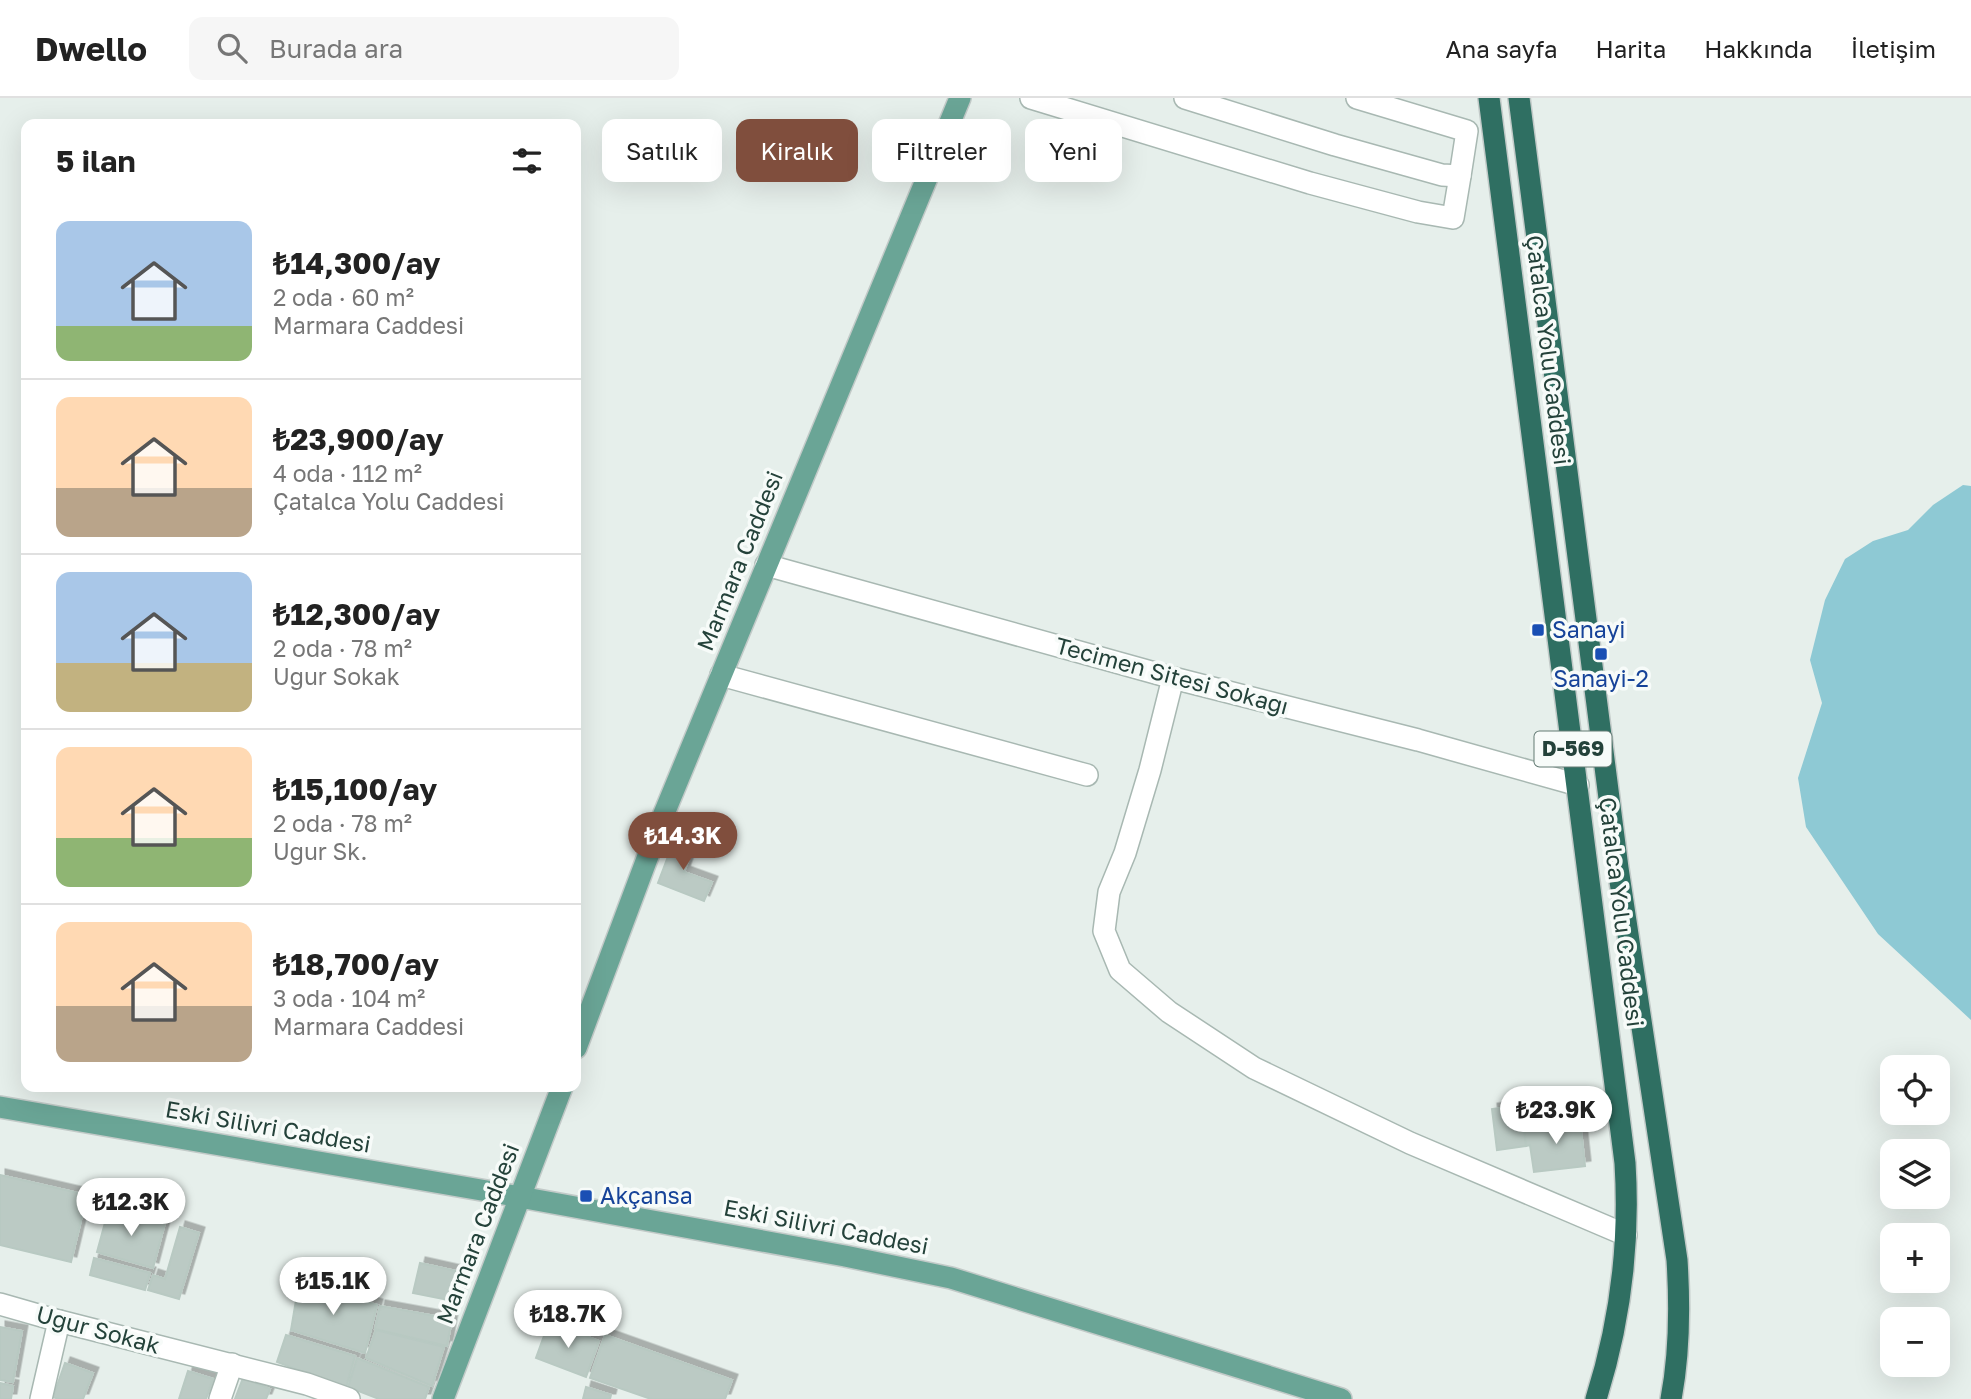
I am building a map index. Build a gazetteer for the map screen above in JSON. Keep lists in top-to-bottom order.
{
  "streets": {
    "highway": ["Çatalca Yolu Caddesi", "D-569"],
    "main road": ["Marmara Caddesi", "Eski Silivri Caddesi"],
    "street": ["Tecimen Sitesi Sokağı", "Uğur Sokak"]
  },
  "crossings": [
    ["Çatalca Yolu Caddesi", "Tecimen Sitesi Sokağı"],
    ["Marmara Caddesi", "Tecimen Sitesi Sokağı"],
    ["Marmara Caddesi", "Eski Silivri Caddesi"]
  ],
  "places": {
    "transit": ["Sanayi", "Sanayi-2", "Akçansa"]
  },
  "page": {
    "header": "Dwello",
    "search": "Burada ara",
    "nav": [
      "Ana sayfa",
      "Harita",
      "Hakkında",
      "İletişim"
    ],
    "chip": [
      "Satılık",
      "Kiralık",
      "Filtreler",
      "Yeni"
    ],
    "heading": "5 ilan",
    "list": [
      {
        "name": "₺14,300/ay",
        "note": "2 oda · 60 m² · Marmara Caddesi"
      },
      {
        "name": "₺23,900/ay",
        "note": "4 oda · 112 m² · Çatalca Yolu Caddesi"
      },
      {
        "name": "₺12,300/ay",
        "note": "2 oda · 78 m² · Uğur Sokak"
      },
      {
        "name": "₺15,100/ay",
        "note": "2 oda · 78 m² · Uğur Sk."
      },
      {
        "name": "₺18,700/ay",
        "note": "3 oda · 104 m² · Marmara Caddesi"
      }
    ],
    "price": [
      "₺14.3K",
      "₺23.9K",
      "₺12.3K",
      "₺15.1K",
      "₺18.7K"
    ],
    "map_buttons": ["+", "−"]
  }
}
